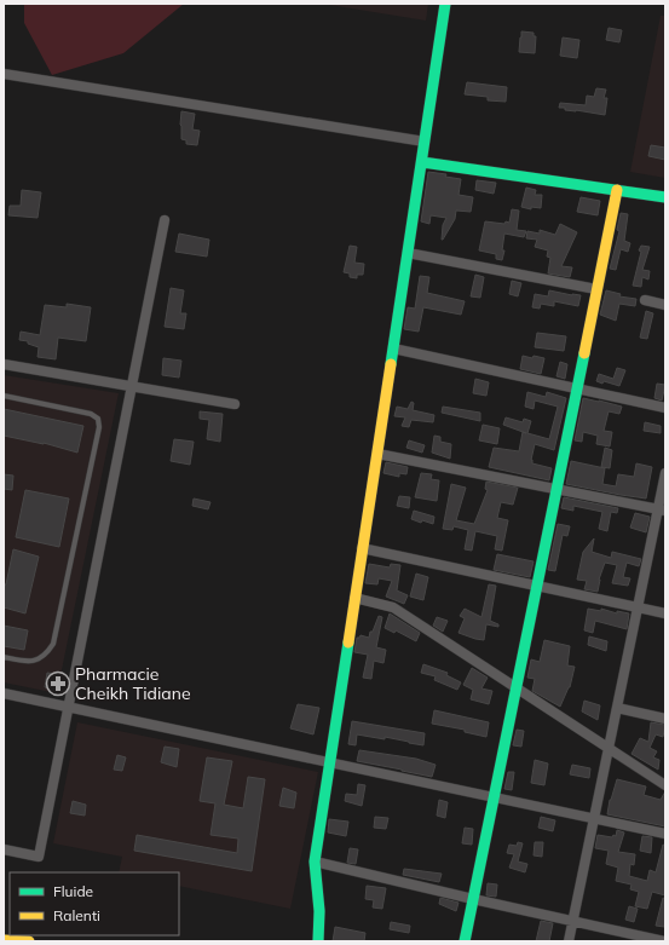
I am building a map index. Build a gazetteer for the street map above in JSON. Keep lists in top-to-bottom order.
{
  "places": {
    "pharmacy": ["Pharmacie Cheikh Tidiane"]
  },
  "legend": ["Fluide", "Ralenti"]
}
